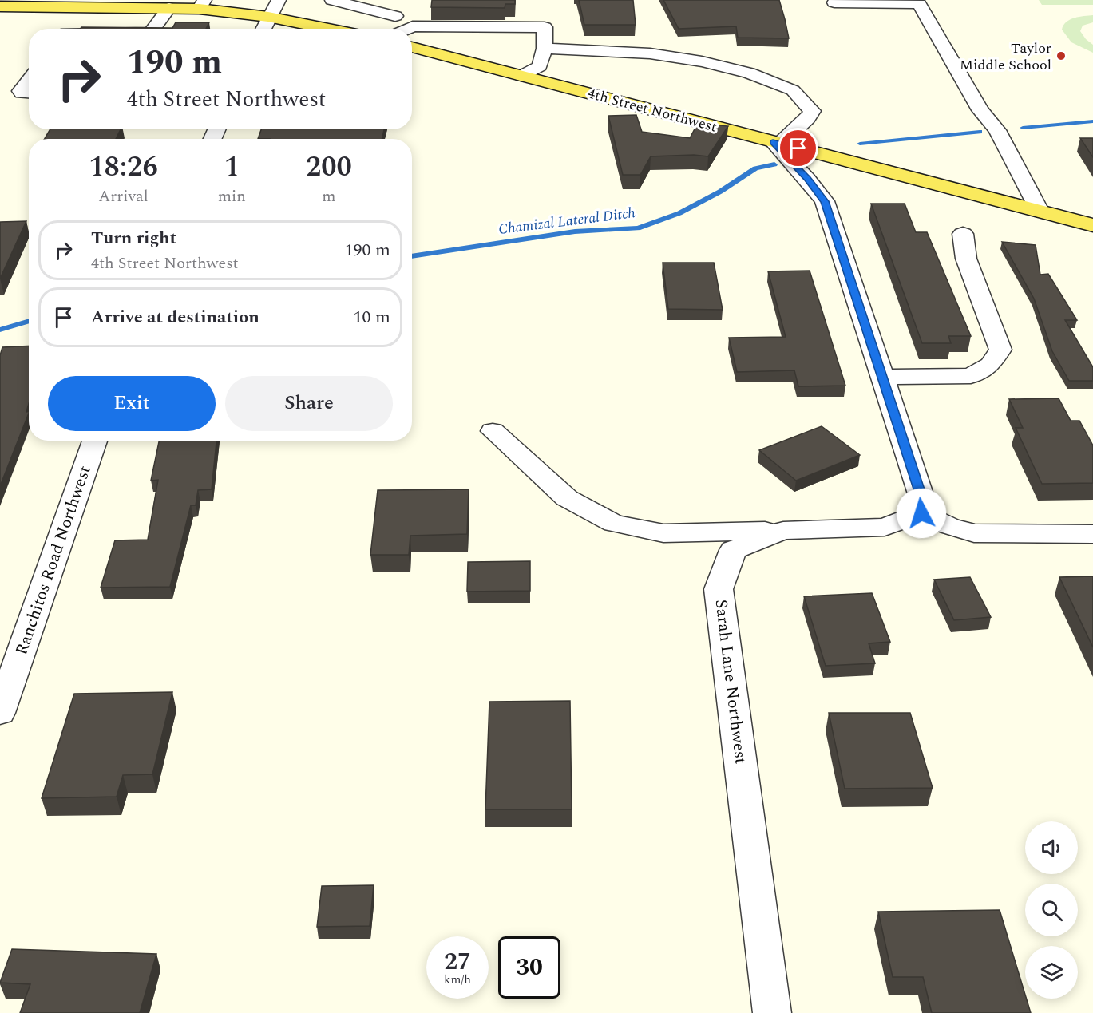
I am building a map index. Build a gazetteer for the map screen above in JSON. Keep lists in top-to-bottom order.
{
  "streets": {
    "main road": ["4th Street Northwest"],
    "street": ["Ranchitos Road Northwest", "Sarah Lane Northwest"]
  },
  "water": ["Chamizal Lateral Ditch"],
  "places": ["Taylor Middle School"],
  "page": {
    "turn": ["190 m", "4th Street Northwest"],
    "eta": [
      "18:26",
      "Arrival",
      "1",
      "min",
      "200",
      "m"
    ],
    "list": [
      {
        "name": "Turn right",
        "note": "4th Street Northwest",
        "value": "190 m"
      },
      {
        "name": "Arrive at destination",
        "value": "10 m"
      }
    ],
    "buttons": ["Exit", "Share"],
    "speed": "27 km/h",
    "limit": "30"
  }
}
